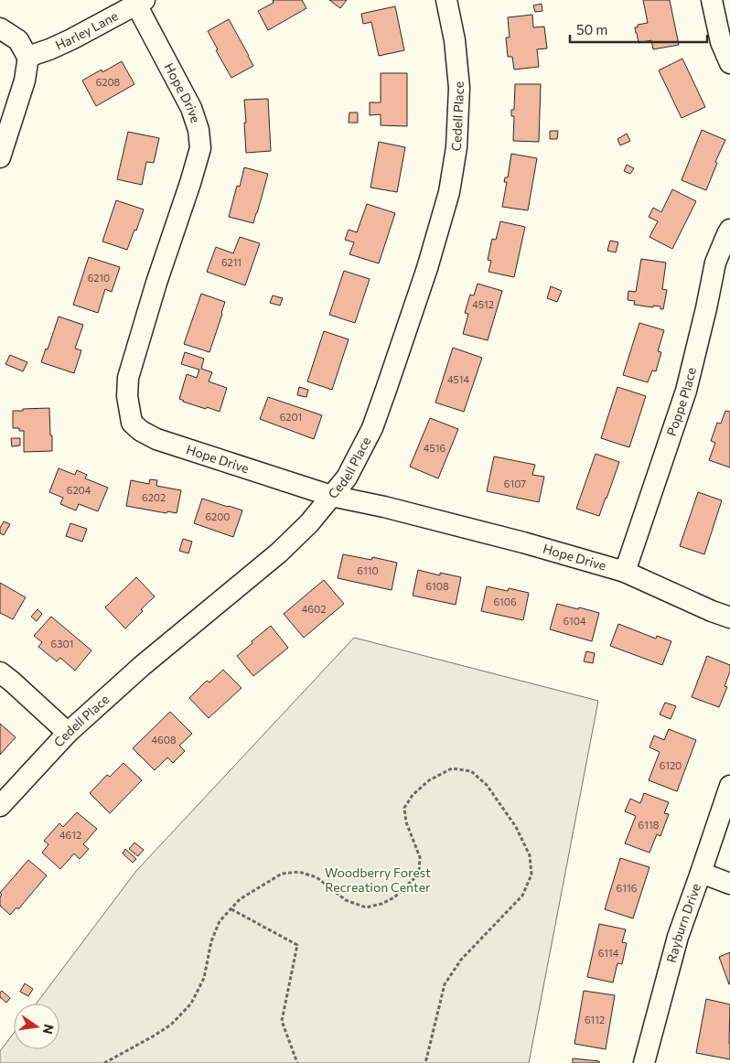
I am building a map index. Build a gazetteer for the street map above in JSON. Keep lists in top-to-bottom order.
{
  "streets": {
    "street": [
      "Harley Lane",
      "Hope Drive",
      "Cedell Place",
      "Poppe Place",
      "Rayburn Drive"
    ]
  },
  "crossings": [
    ["Harley Lane", "Hope Drive"],
    ["Hope Drive", "Cedell Place"],
    ["Hope Drive", "Poppe Place"]
  ],
  "parks": ["Woodberry Forest Recreation Center"],
  "house_numbers": [
    "6208",
    "6211",
    "6210",
    "4512",
    "4514",
    "6201",
    "4516",
    "6107",
    "6204",
    "6202",
    "6200",
    "6110",
    "6108",
    "6106",
    "4602",
    "6104",
    "6301",
    "4608",
    "6120",
    "6118",
    "4612",
    "6116",
    "6114",
    "6112"
  ],
  "scale_bar": "50 m",
  "north": "right"
}
